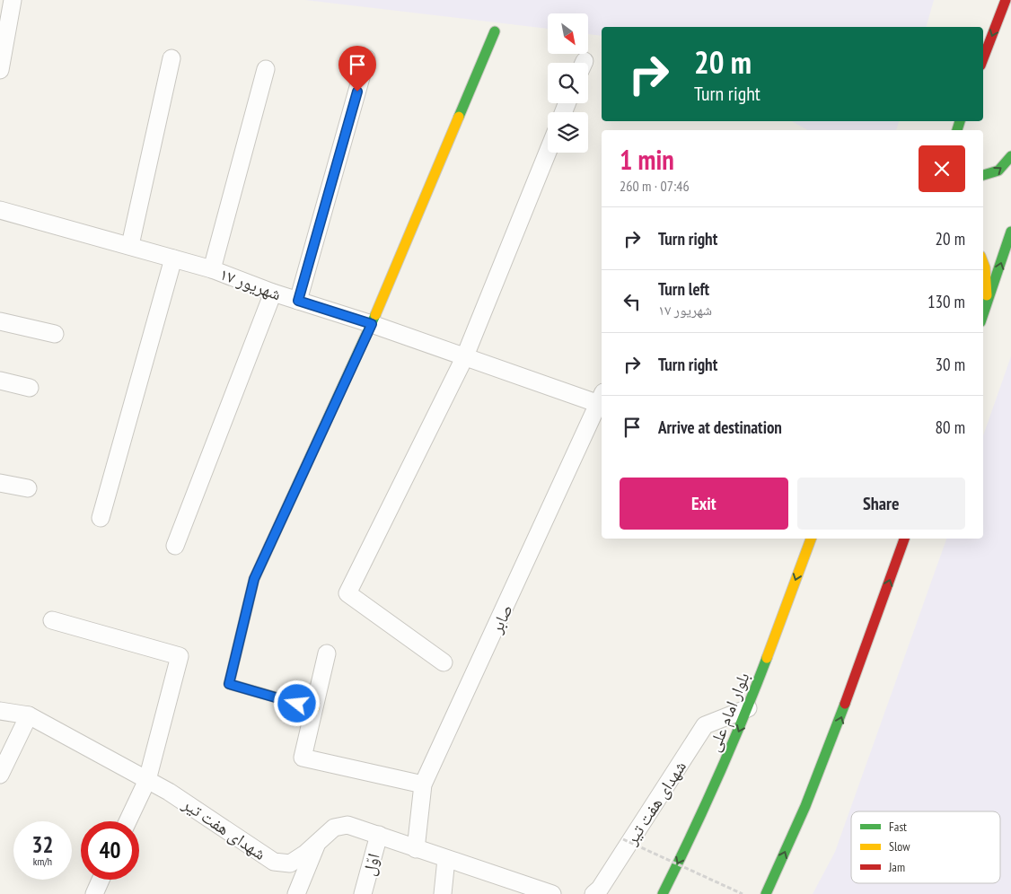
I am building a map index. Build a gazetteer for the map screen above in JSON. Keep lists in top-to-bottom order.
{
  "streets": {
    "main road": ["بلوار امام علی"],
    "street": [
      "۱۷ شهریور",
      "صابر",
      "شهدای هفت تیر",
      "اوّل"
    ]
  },
  "crossings": [
    ["۱۷ شهریور", "صابر"],
    ["صابر", "شهدای هفت تیر"],
    ["بلوار امام علی", "شهدای هفت تیر"],
    ["شهدای هفت تیر", "اوّل"]
  ],
  "legend": ["Fast", "Slow", "Jam"],
  "north": "bottom right",
  "page": {
    "turn": ["20 m", "Turn right"],
    "heading": ["1 min", "260 m · 07:46"],
    "list": [
      {
        "name": "Turn right",
        "value": "20 m"
      },
      {
        "name": "Turn left",
        "note": "۱۷ شهریور",
        "value": "130 m"
      },
      {
        "name": "Turn right",
        "value": "30 m"
      },
      {
        "name": "Arrive at destination",
        "value": "80 m"
      }
    ],
    "buttons": ["Exit", "Share"],
    "speed": "32 km/h",
    "limit": "40"
  }
}
